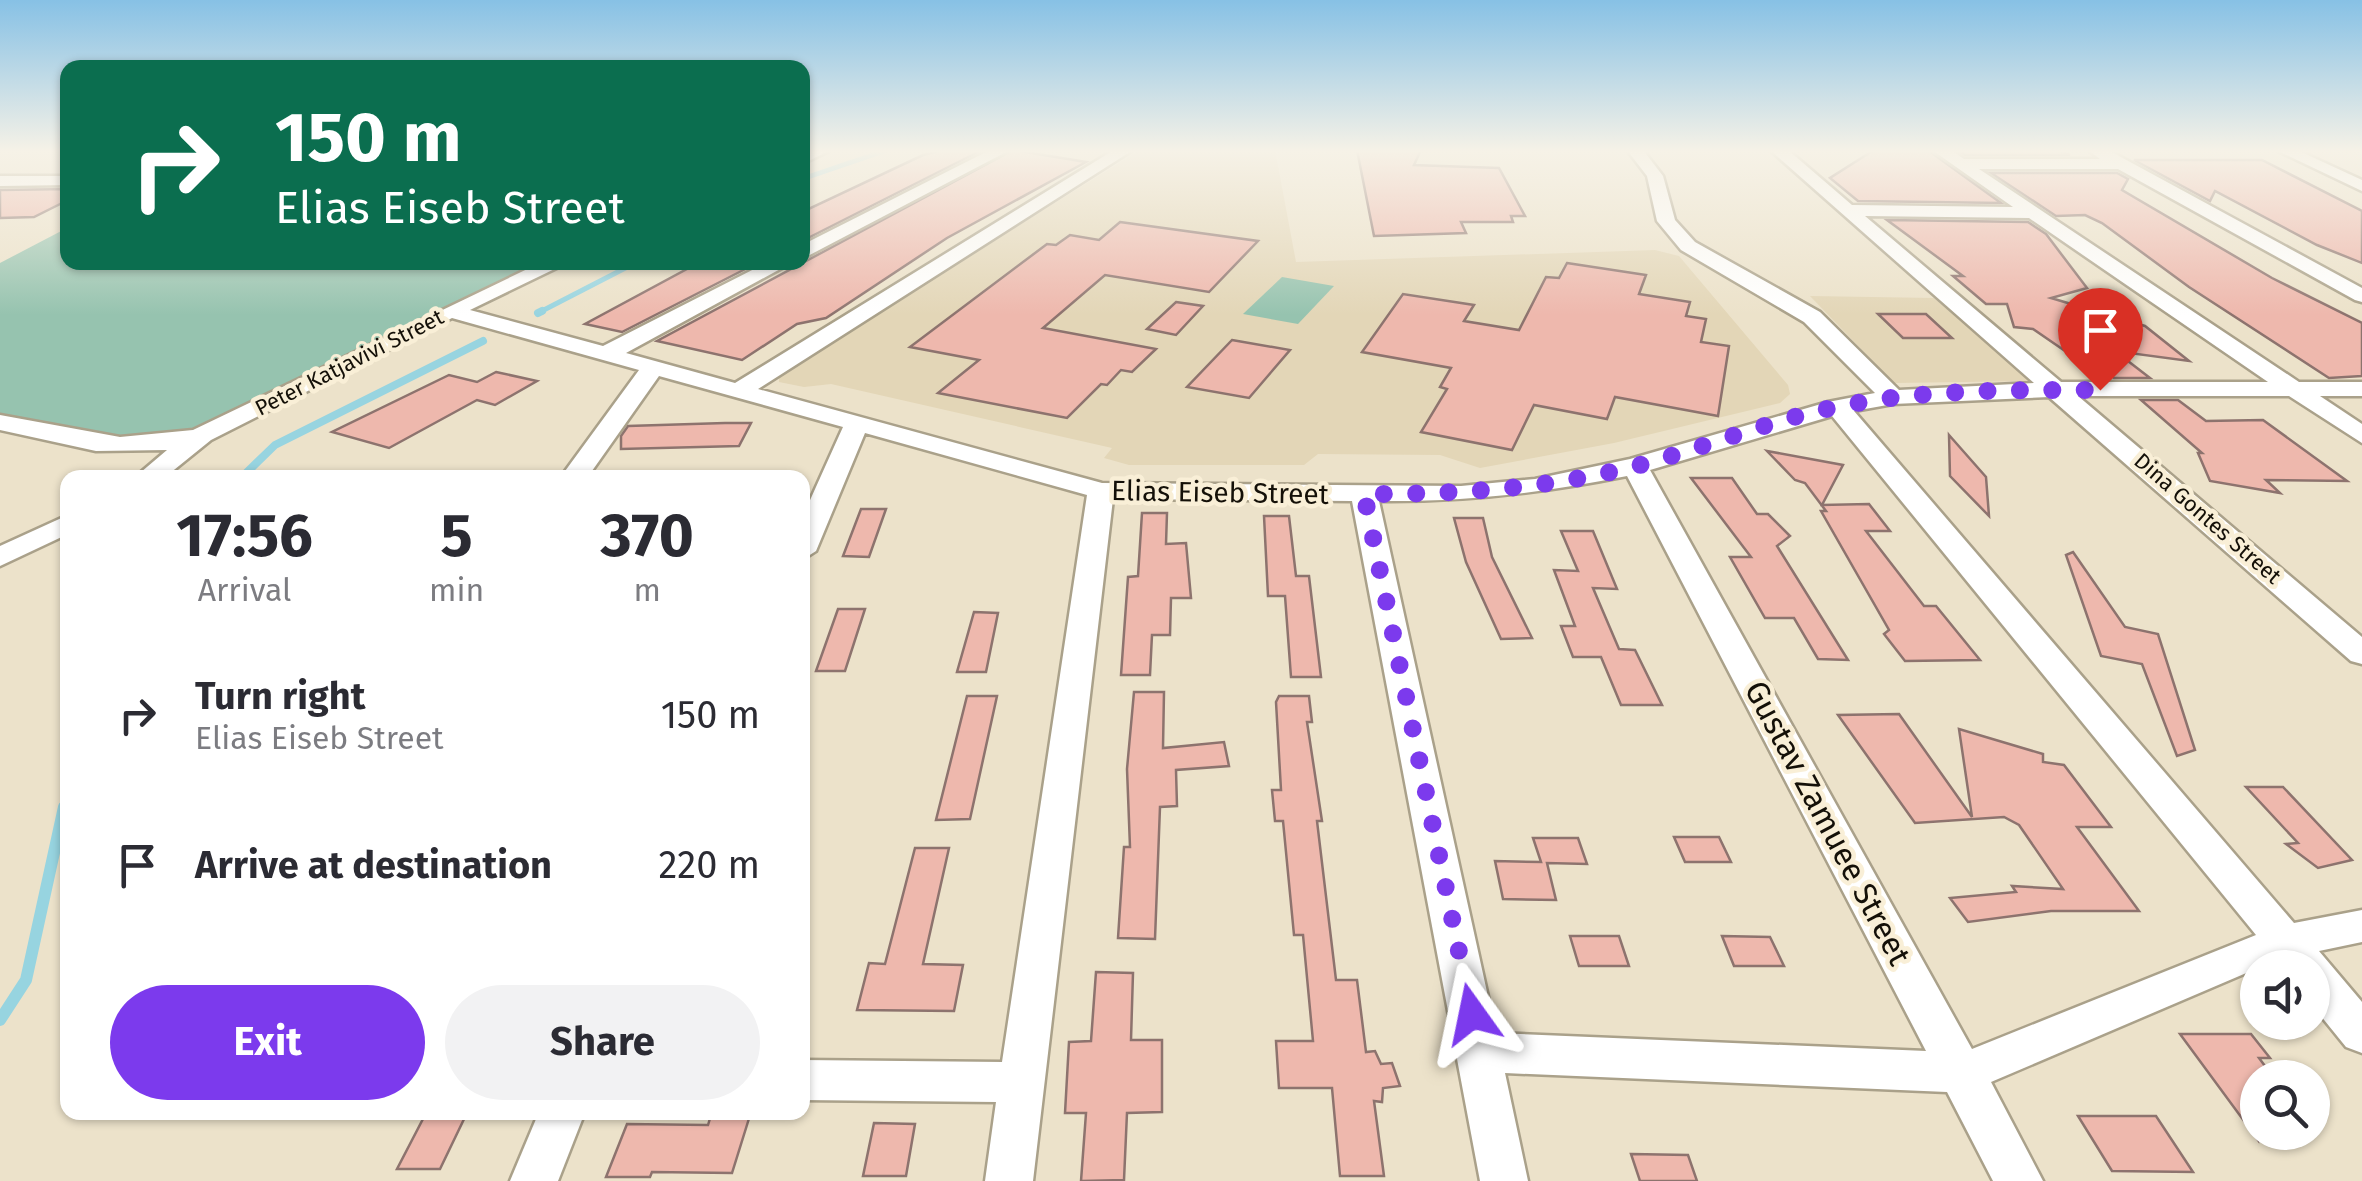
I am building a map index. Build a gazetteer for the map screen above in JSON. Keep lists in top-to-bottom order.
{
  "streets": {
    "street": [
      "Peter Katjavivi Street",
      "Elias Eiseb Street",
      "Dina Gontes Street",
      "Gustav Zamuee Street"
    ]
  },
  "crossings": [
    ["Peter Katjavivi Street", "Elias Eiseb Street"],
    ["Elias Eiseb Street", "Dina Gontes Street"],
    ["Elias Eiseb Street", "Gustav Zamuee Street"]
  ],
  "page": {
    "turn": ["150 m", "Elias Eiseb Street"],
    "eta": [
      "17:56",
      "Arrival",
      "5",
      "min",
      "370",
      "m"
    ],
    "list": [
      {
        "name": "Turn right",
        "note": "Elias Eiseb Street",
        "value": "150 m"
      },
      {
        "name": "Arrive at destination",
        "value": "220 m"
      }
    ],
    "buttons": ["Exit", "Share"]
  }
}
